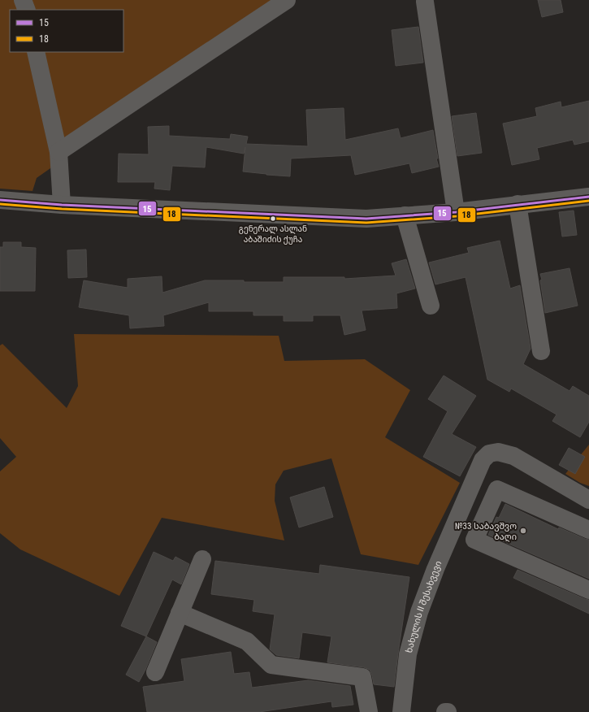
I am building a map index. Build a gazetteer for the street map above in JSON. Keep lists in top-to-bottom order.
{
  "streets": {
    "street": ["ხახულის II შესახვევი"]
  },
  "places": ["გენერალ ასლან აბაშიძის ქუჩა", "№33 საბავშვო ბაღი"],
  "lines": ["transit line 15", "transit line 18"],
  "legend": ["15", "18"]
}
